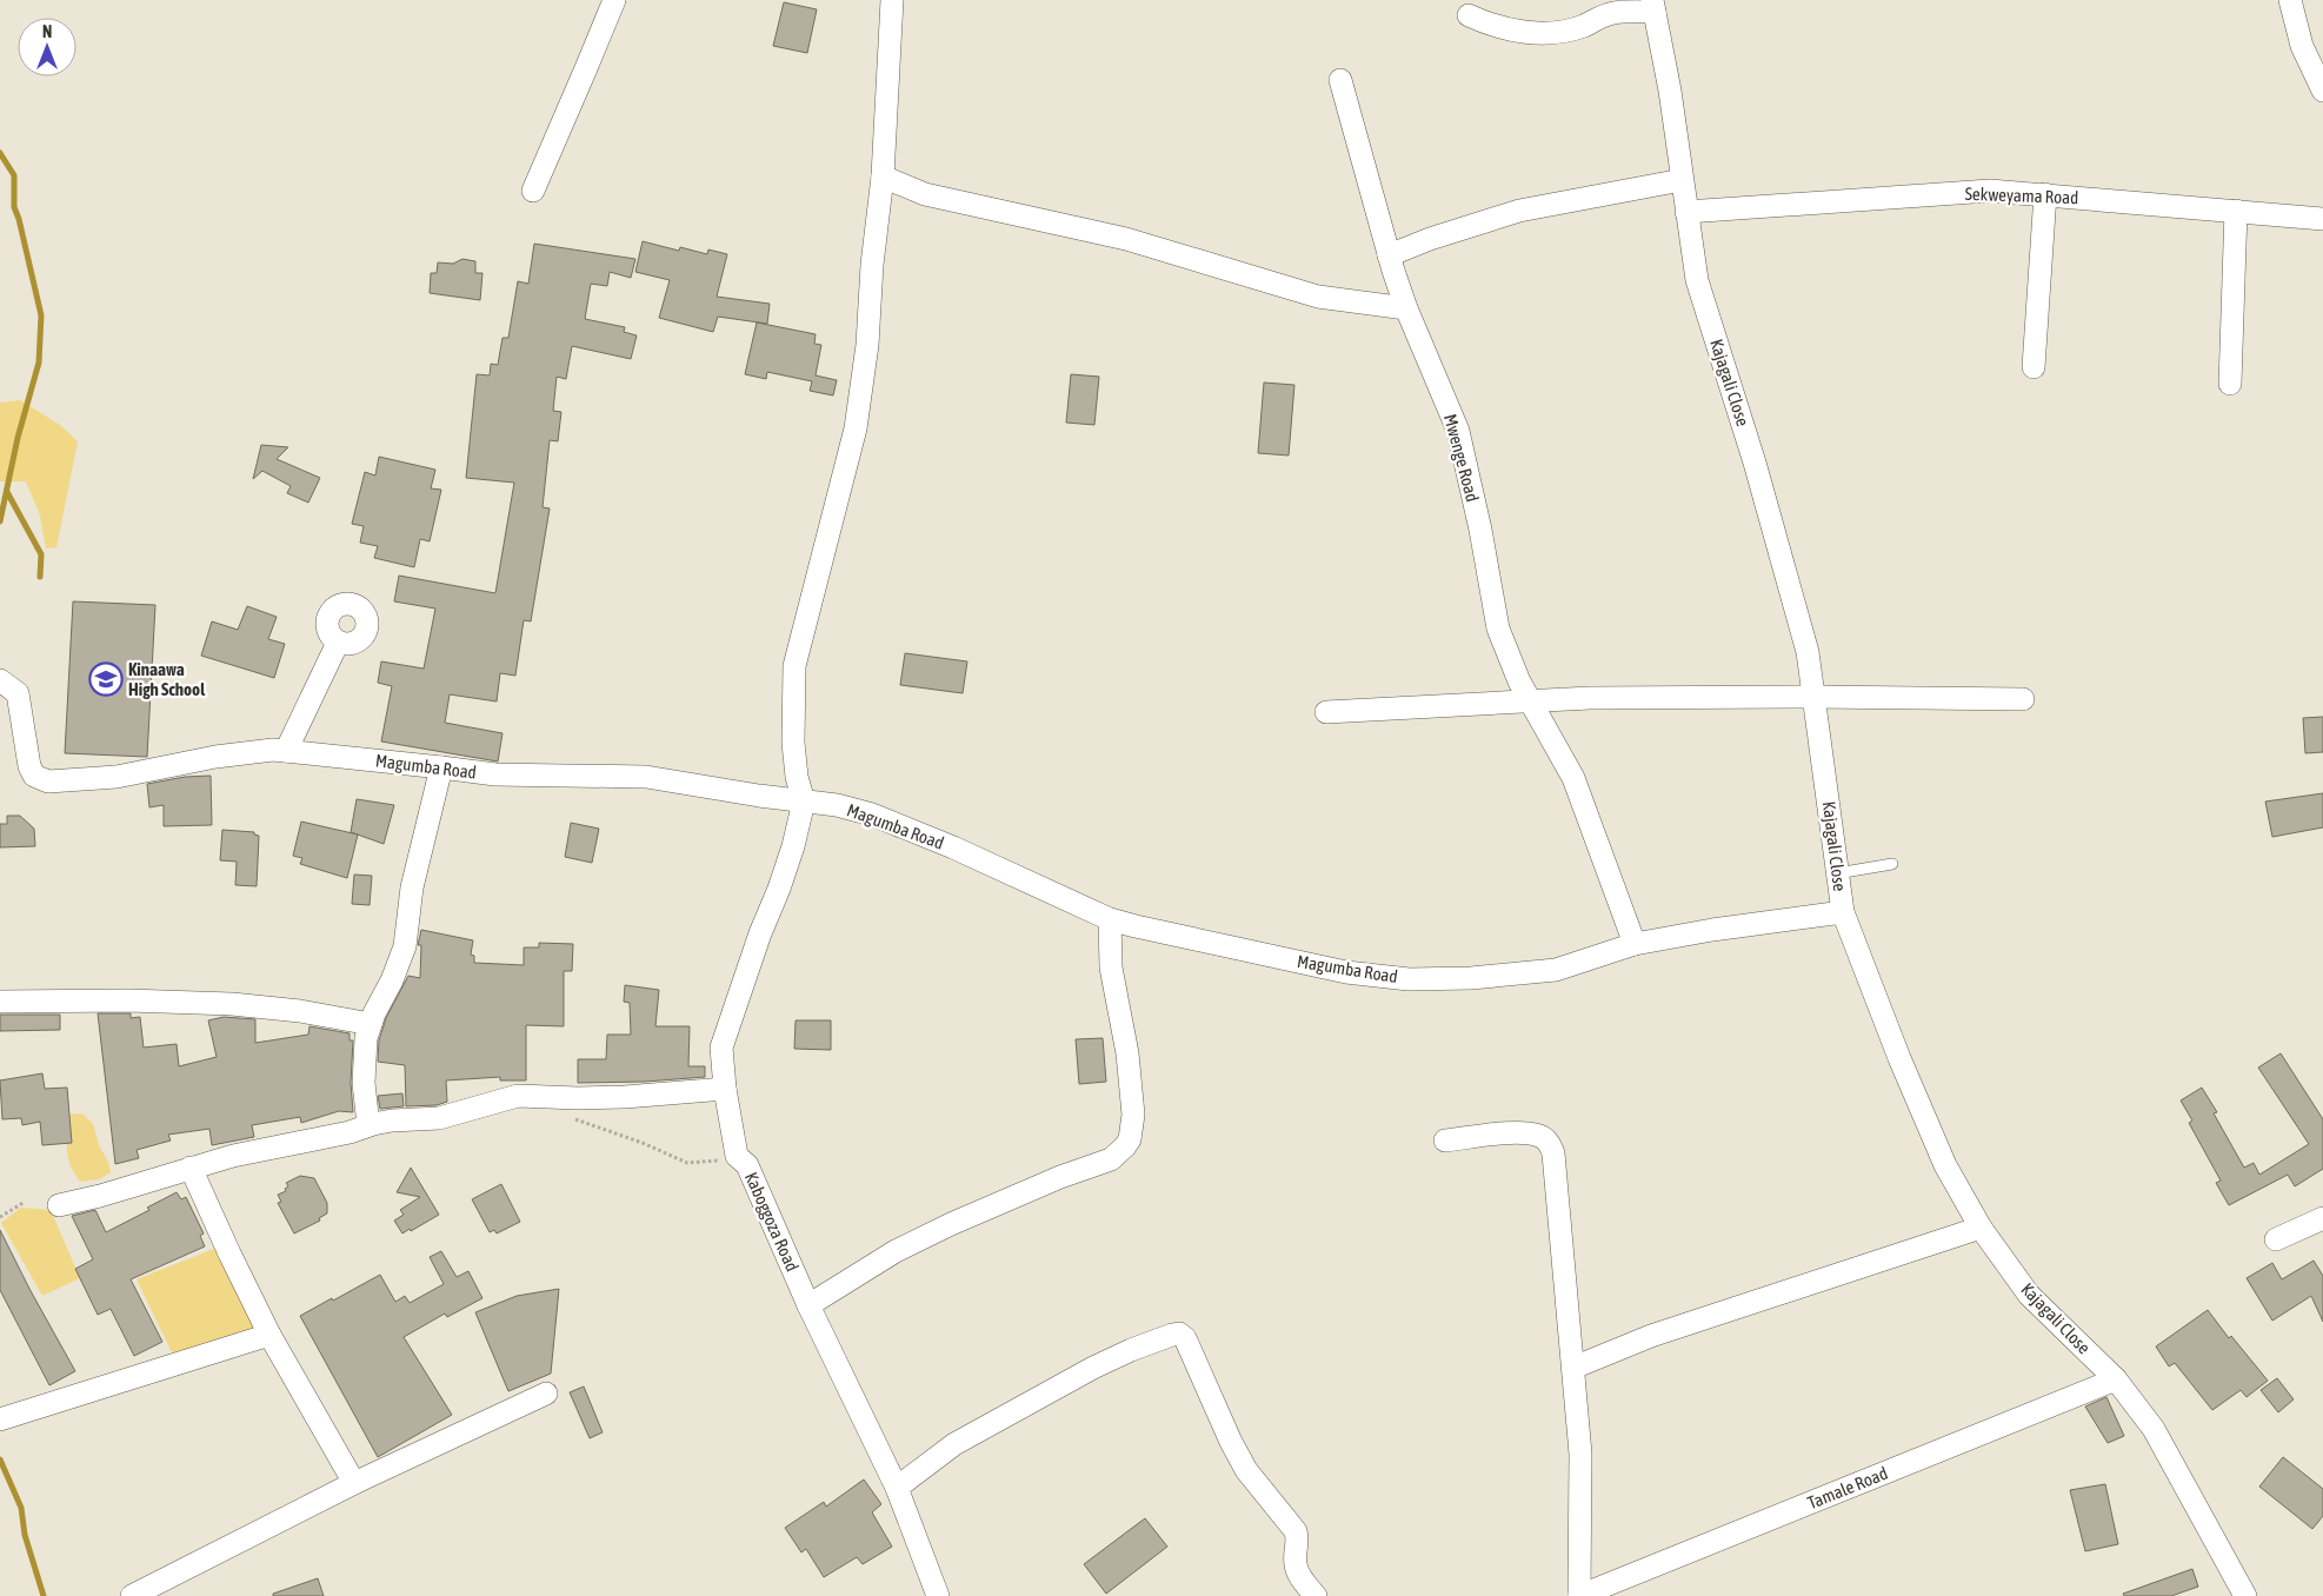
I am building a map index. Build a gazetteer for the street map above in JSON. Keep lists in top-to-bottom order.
{
  "streets": {
    "street": [
      "Sekweyama Road",
      "Kajagali Close",
      "Mwenge Road",
      "Magumba Road",
      "Kaboggoza Road",
      "Tamale Road"
    ]
  },
  "crossings": [
    ["Sekweyama Road", "Kajagali Close"],
    ["Kajagali Close", "Magumba Road"],
    ["Kajagali Close", "Tamale Road"],
    ["Mwenge Road", "Magumba Road"],
    ["Magumba Road", "Kaboggoza Road"]
  ],
  "places": {
    "school or university": ["Kinaawa High School"]
  },
  "north": "top"
}
